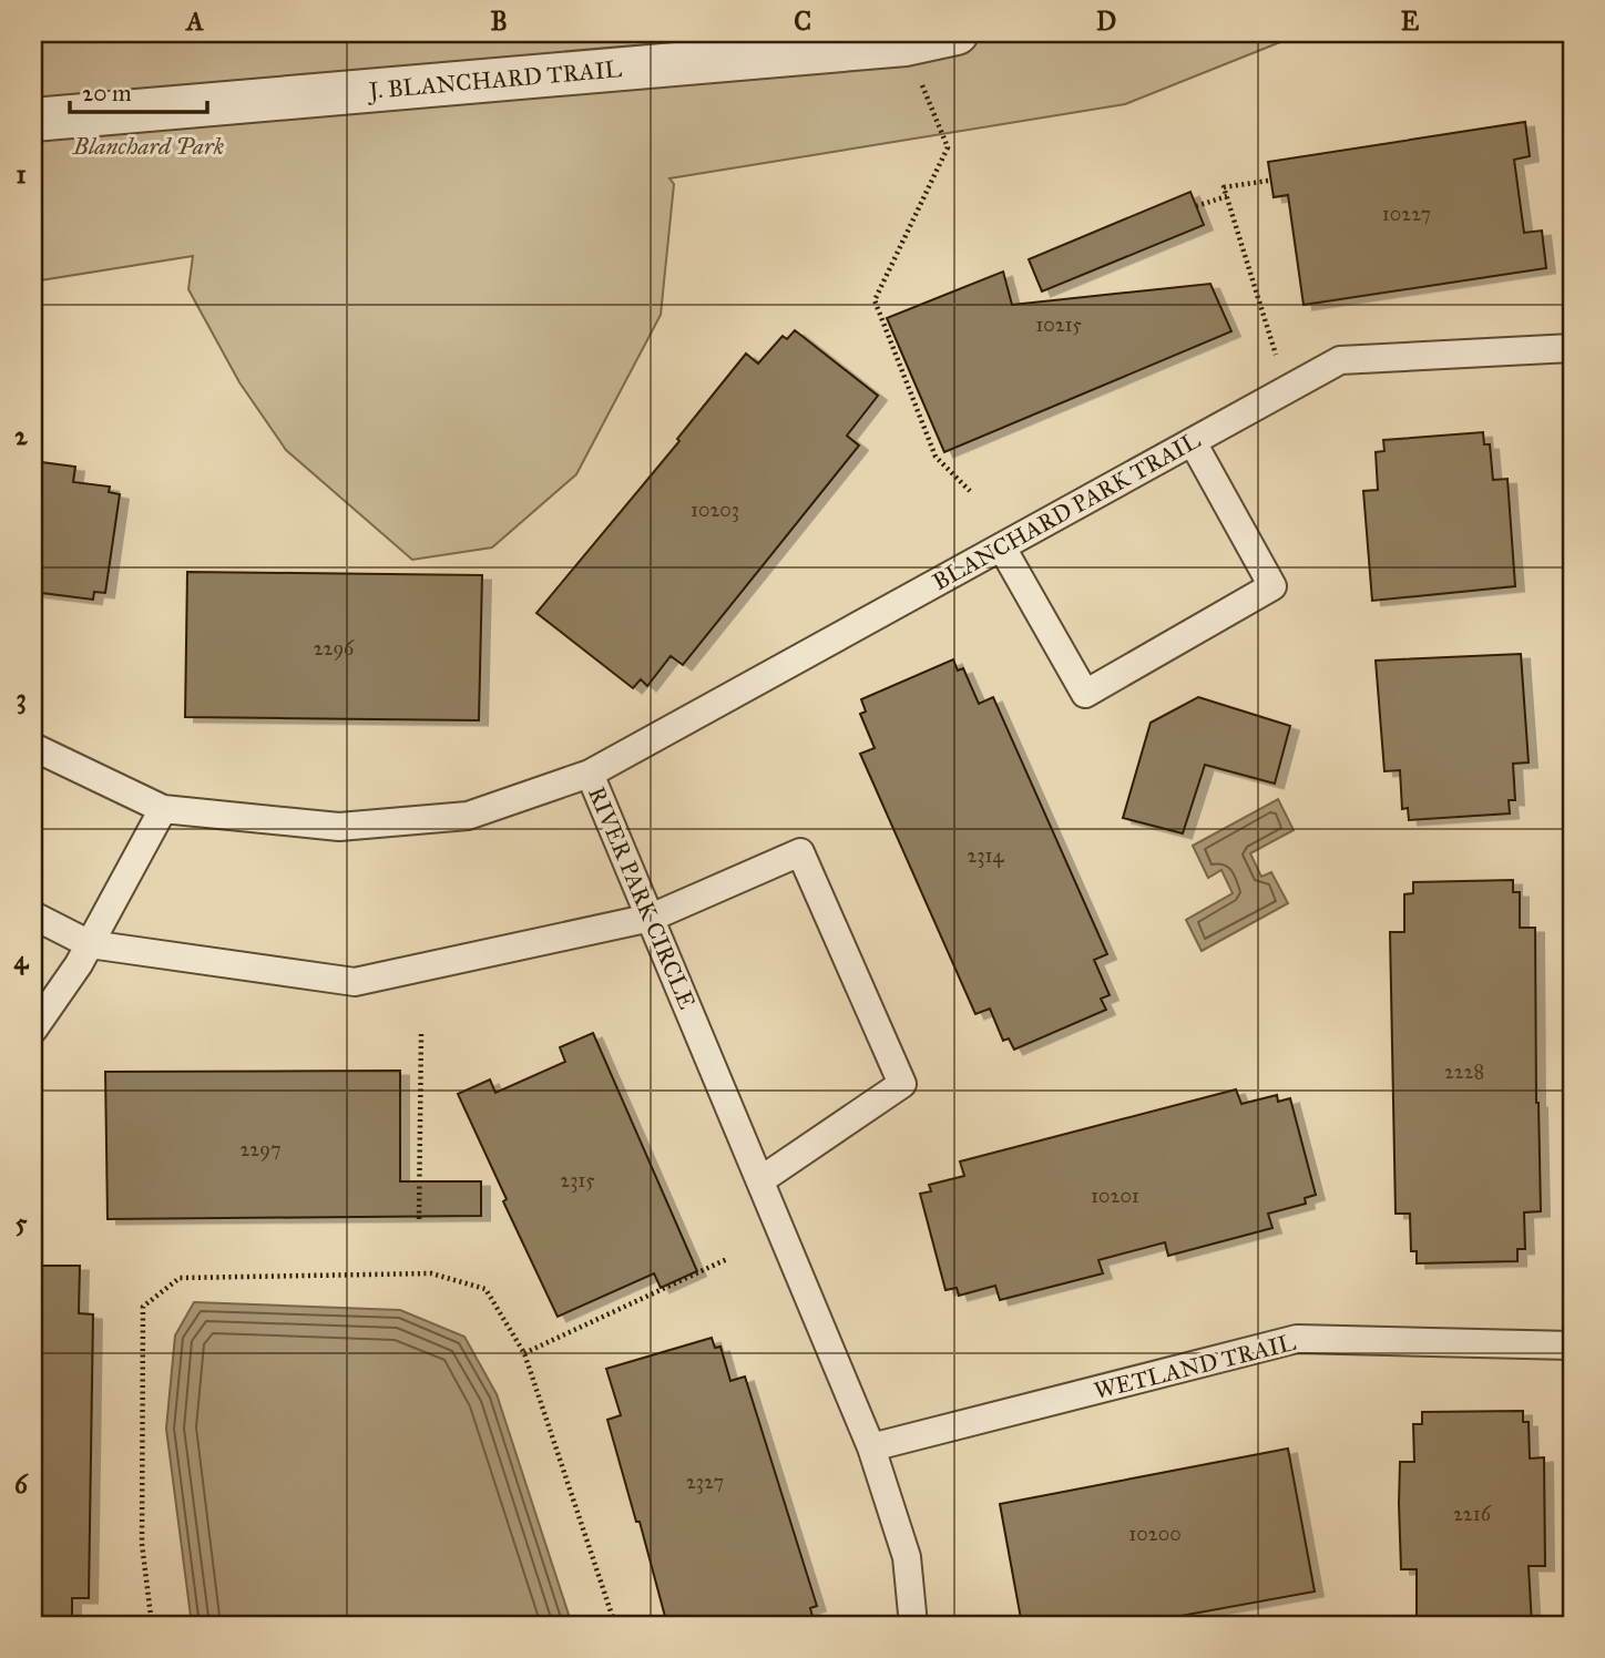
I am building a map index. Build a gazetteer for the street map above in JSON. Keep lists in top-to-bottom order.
{
  "streets": {
    "street": ["J. BLANCHARD TRAIL"],
    "lane": ["BLANCHARD PARK TRAIL", "RIVER PARK CIRCLE", "WETLAND TRAIL"]
  },
  "crossings": [
    ["BLANCHARD PARK TRAIL", "RIVER PARK CIRCLE"],
    ["RIVER PARK CIRCLE", "WETLAND TRAIL"]
  ],
  "parks": ["Blanchard Park"],
  "house_numbers": [
    "10227",
    "10215",
    "10203",
    "2296",
    "2314",
    "2228",
    "2297",
    "2315",
    "10201",
    "2327",
    "2216",
    "10200"
  ],
  "scale_bar": "20 m",
  "grid": {
    "columns": [
      "A",
      "B",
      "C",
      "D",
      "E"
    ],
    "rows": [
      "1",
      "2",
      "3",
      "4",
      "5",
      "6"
    ]
  }
}
